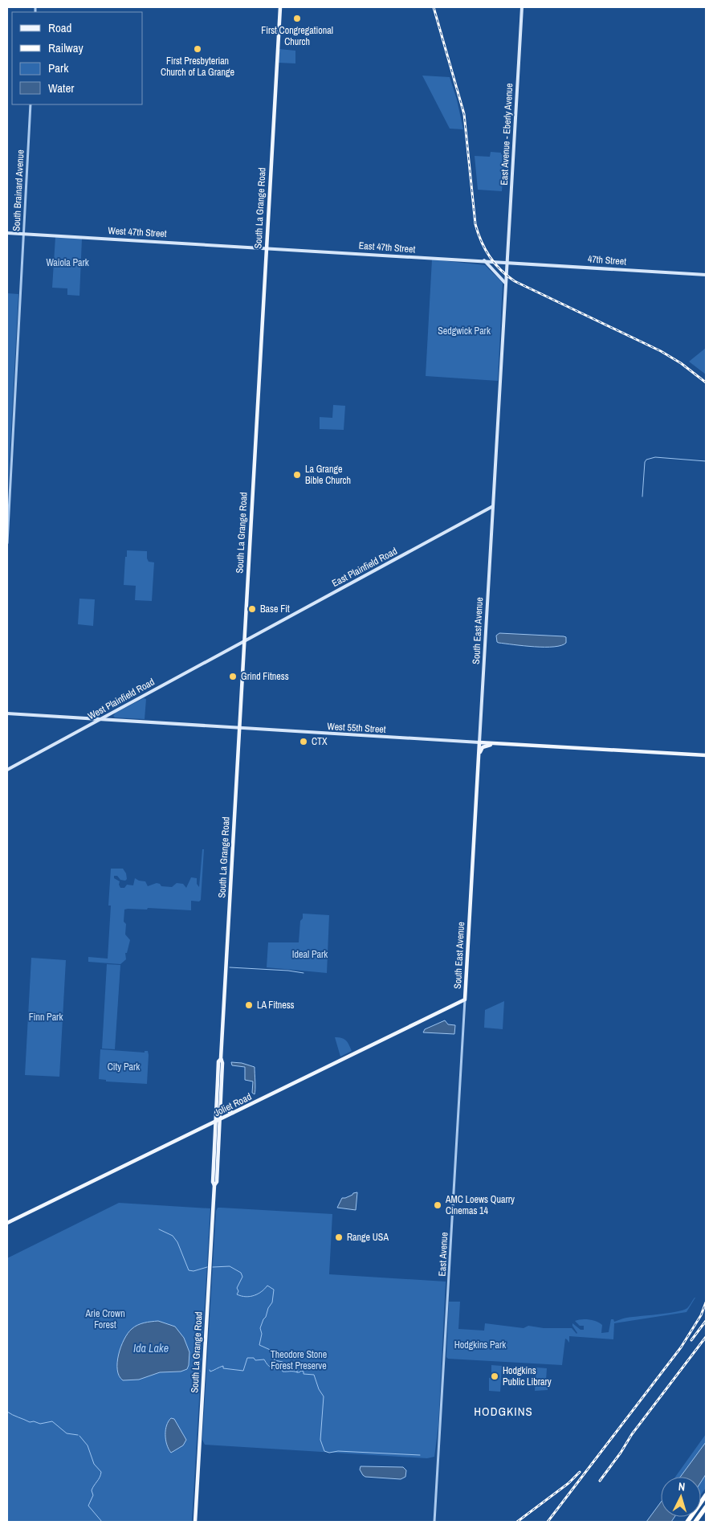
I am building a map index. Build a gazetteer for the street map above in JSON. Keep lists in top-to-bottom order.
{
  "streets": {
    "main road": [
      "East Avenue - Eberly Avenue",
      "South La Grange Road",
      "West 47th Street",
      "East 47th Street",
      "47th Street",
      "East Plainfield Road",
      "South East Avenue",
      "West Plainfield Road",
      "West 55th Street",
      "Joliet Road"
    ],
    "street": ["South Brainard Avenue", "East Avenue"]
  },
  "crossings": [
    ["East Avenue - Eberly Avenue", "East 47th Street"],
    ["East Avenue - Eberly Avenue", "47th Street"],
    ["East Avenue - Eberly Avenue", "South East Avenue"],
    ["South Brainard Avenue", "West 47th Street"],
    ["South La Grange Road", "West 47th Street"],
    ["South La Grange Road", "East 47th Street"],
    ["South La Grange Road", "East Plainfield Road"],
    ["South La Grange Road", "West Plainfield Road"],
    ["South La Grange Road", "West 55th Street"],
    ["South La Grange Road", "Joliet Road"],
    ["West 47th Street", "East 47th Street"],
    ["East 47th Street", "47th Street"],
    ["East 47th Street", "South East Avenue"],
    ["47th Street", "South East Avenue"],
    ["East Plainfield Road", "South East Avenue"],
    ["East Plainfield Road", "West Plainfield Road"],
    ["South East Avenue", "West 55th Street"],
    ["South East Avenue", "Joliet Road"],
    ["South East Avenue", "East Avenue"],
    ["West Plainfield Road", "West 55th Street"],
    ["Joliet Road", "East Avenue"]
  ],
  "districts": ["HODGKINS"],
  "water": ["Ida Lake"],
  "parks": [
    "Waiola Park",
    "Sedgwick Park",
    "Ideal Park",
    "Finn Park",
    "City Park",
    "Arie Crown Forest",
    "Hodgkins Park",
    "Theodore Stone Forest Preserve"
  ],
  "places": [
    "First Congregational Church",
    "First Presbyterian Church of La Grange",
    "La Grange Bible Church",
    "Base Fit",
    "Grind Fitness",
    "CTX",
    "LA Fitness",
    "AMC Loews Quarry Cinemas 14",
    "Range USA",
    "Hodgkins Public Library"
  ],
  "legend": [
    "Road",
    "Railway",
    "Park",
    "Water"
  ],
  "north": "top"
}
